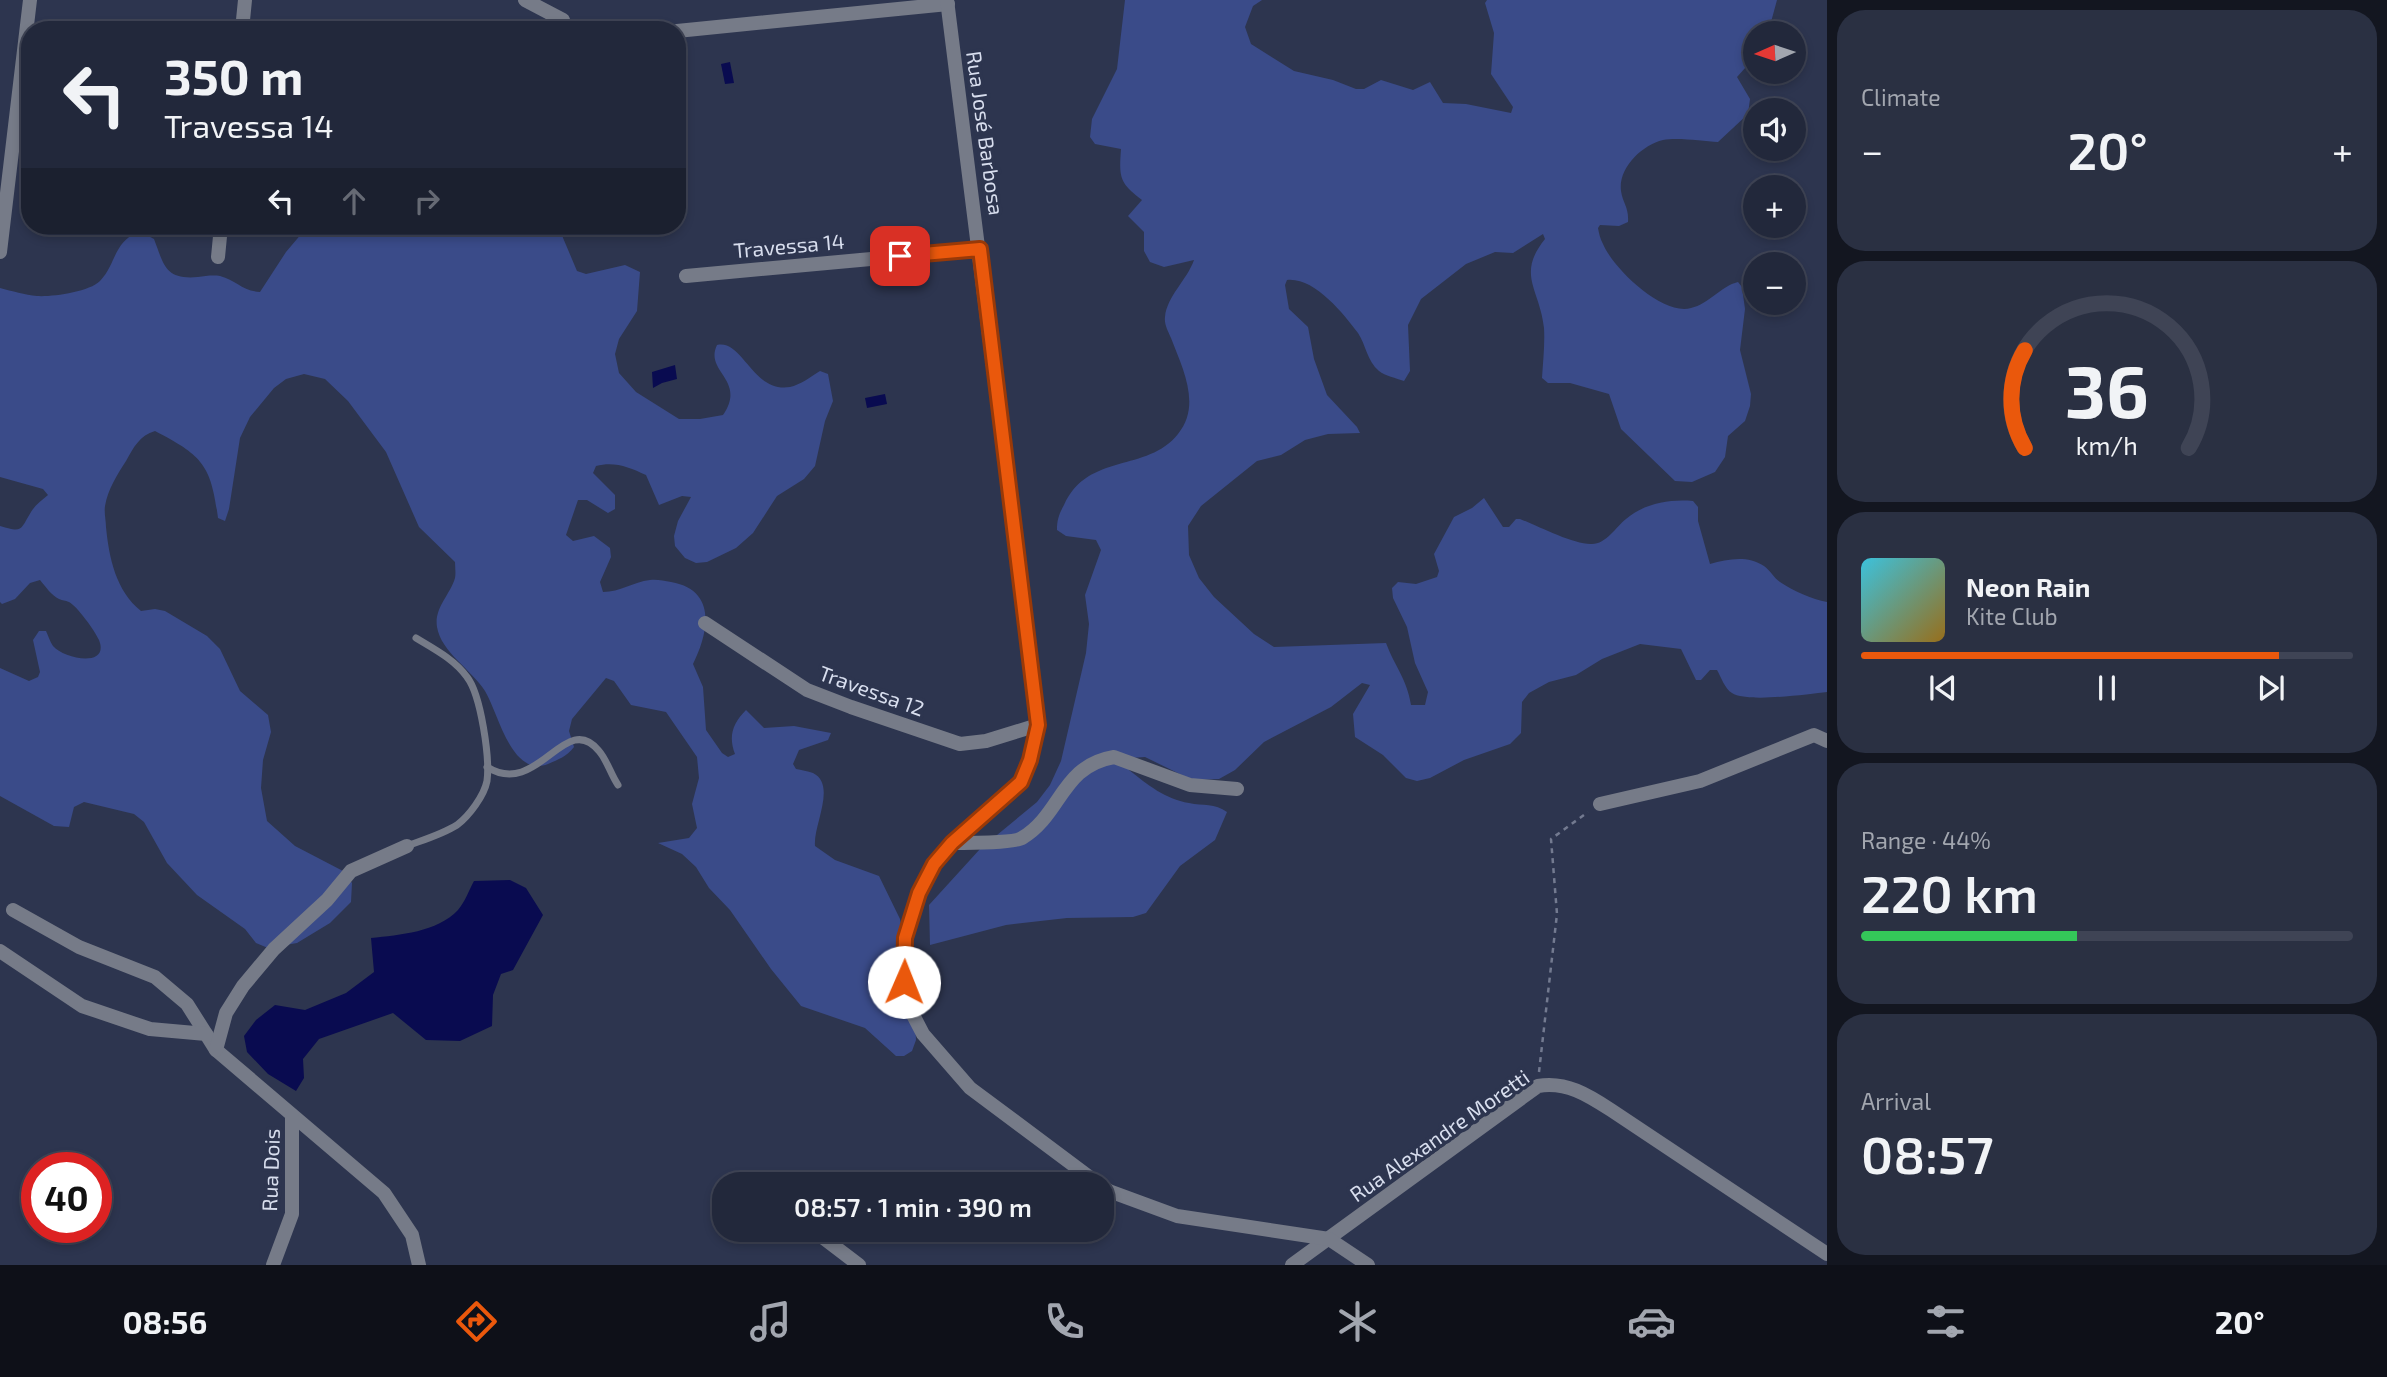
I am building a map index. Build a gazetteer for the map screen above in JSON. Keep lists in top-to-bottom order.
{
  "streets": {
    "street": [
      "Rua José Barbosa",
      "Travessa 14",
      "Travessa 12",
      "Rua Alexandre Moretti",
      "Rua Dois"
    ]
  },
  "crossings": [
    ["Rua José Barbosa", "Travessa 14"],
    ["Rua José Barbosa", "Travessa 12"],
    ["Rua José Barbosa", "Rua Alexandre Moretti"]
  ],
  "north": "left",
  "page": {
    "tile": [
      "Climate",
      ["Range · 44%", "220 km"],
      ["Arrival", "08:57"]
    ],
    "map_buttons": ["+", "−"],
    "turn": ["350 m", "Travessa 14"],
    "heat": ["−", "20°", "+"],
    "song": ["Neon Rain", "Kite Club"],
    "limit": "40",
    "trip": "08:57 · 1 min · 390 m",
    "tabs": ["08:56", "20°"],
    "gauge": ["36", "km/h"]
  }
}
